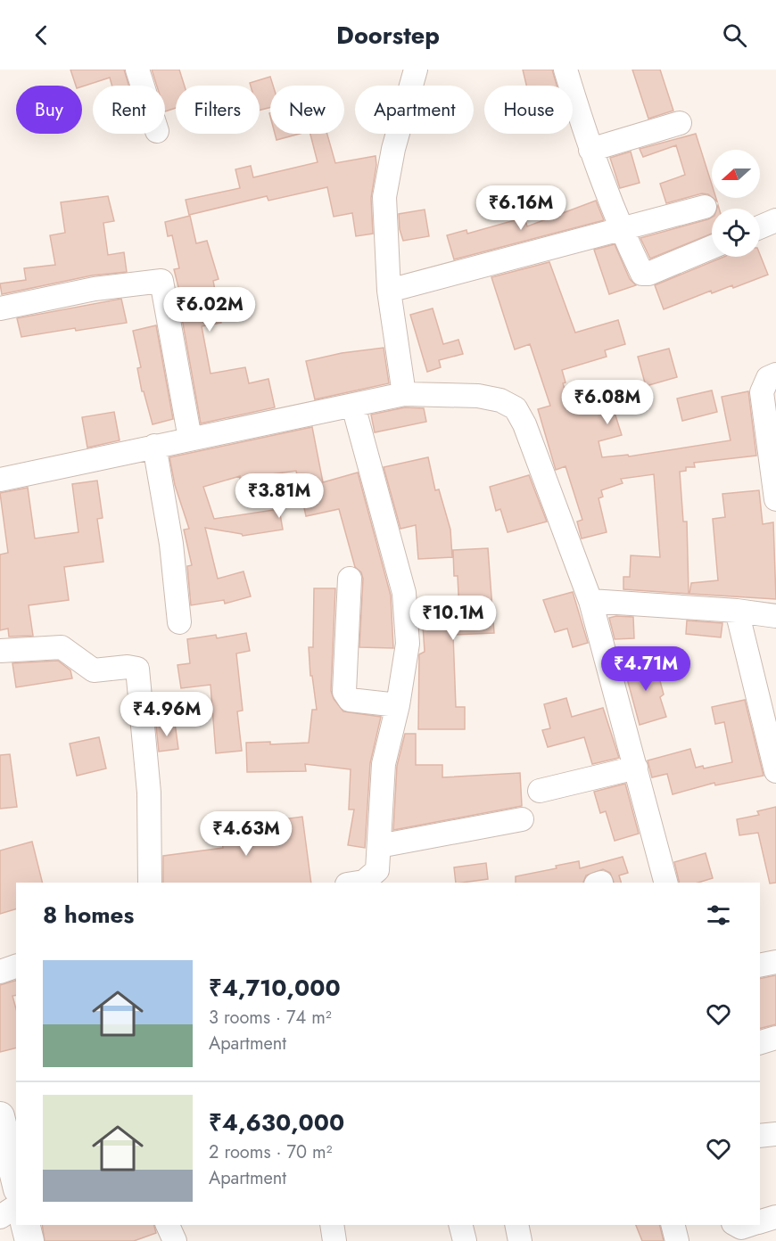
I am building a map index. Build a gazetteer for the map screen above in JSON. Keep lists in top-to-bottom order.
{
  "north": "left",
  "page": {
    "header": "Doorstep",
    "chip": [
      "Buy",
      "Rent",
      "Filters",
      "New",
      "Apartment",
      "House"
    ],
    "price": [
      "₹6.16M",
      "₹6.02M",
      "₹6.08M",
      "₹3.81M",
      "₹10.1M",
      "₹4.71M",
      "₹4.96M",
      "₹4.63M"
    ],
    "heading": "8 homes",
    "list": [
      {
        "name": "₹4,710,000",
        "note": "3 rooms · 74 m² · Apartment"
      },
      {
        "name": "₹4,630,000",
        "note": "2 rooms · 70 m² · Apartment"
      }
    ]
  }
}
